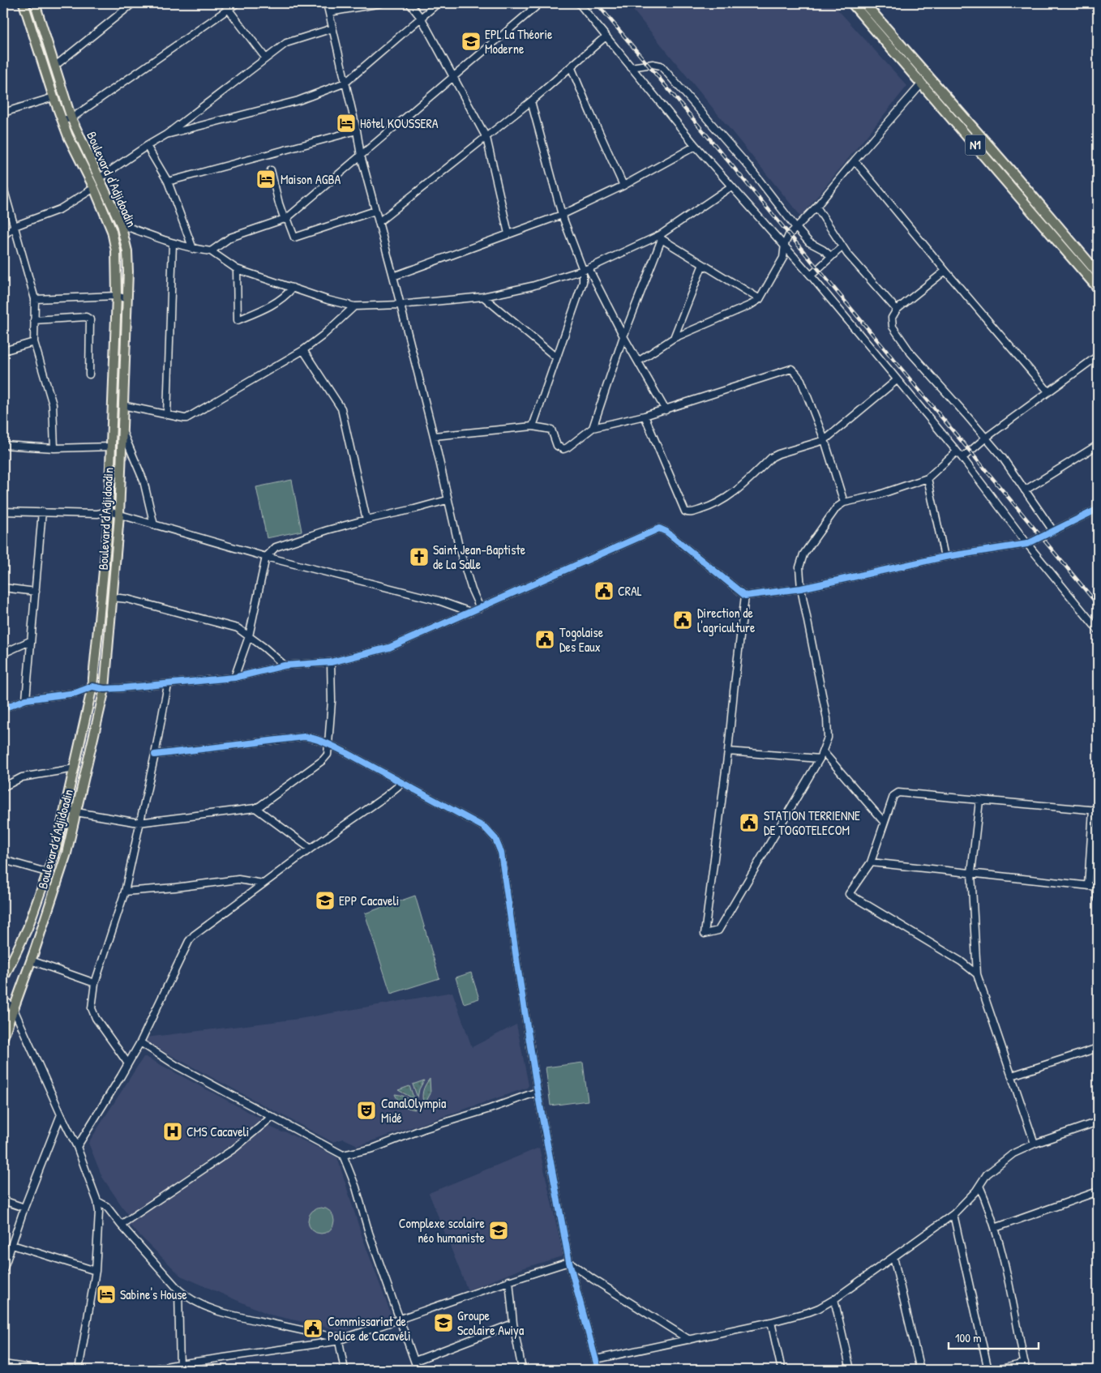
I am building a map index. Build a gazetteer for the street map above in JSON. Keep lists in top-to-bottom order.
{
  "streets": {
    "highway": ["N1"],
    "main road": ["Boulevard d'Adjidoadin"]
  },
  "places": {
    "school or university": [
      "EPL La Théorie Moderne",
      "EPP Cacaveli",
      "Complexe scolaire néo humaniste",
      "Groupe Scolaire Awiya"
    ],
    "hotel": ["Hôtel KOUSSERA", "Maison AGBA", "Sabine's House"],
    "church": ["Saint Jean-Baptiste de La Salle"],
    "public building": [
      "CRAL",
      "Direction de l'agriculture",
      "Togolaise Des Eaux",
      "STATION TERRIENNE DE TOGOTELECOM",
      "Commissariat de Police de Cacavéli"
    ],
    "theatre": ["CanalOlympia Midé"],
    "hospital": ["CMS Cacaveli"]
  },
  "scale_bar": "100 m"
}
